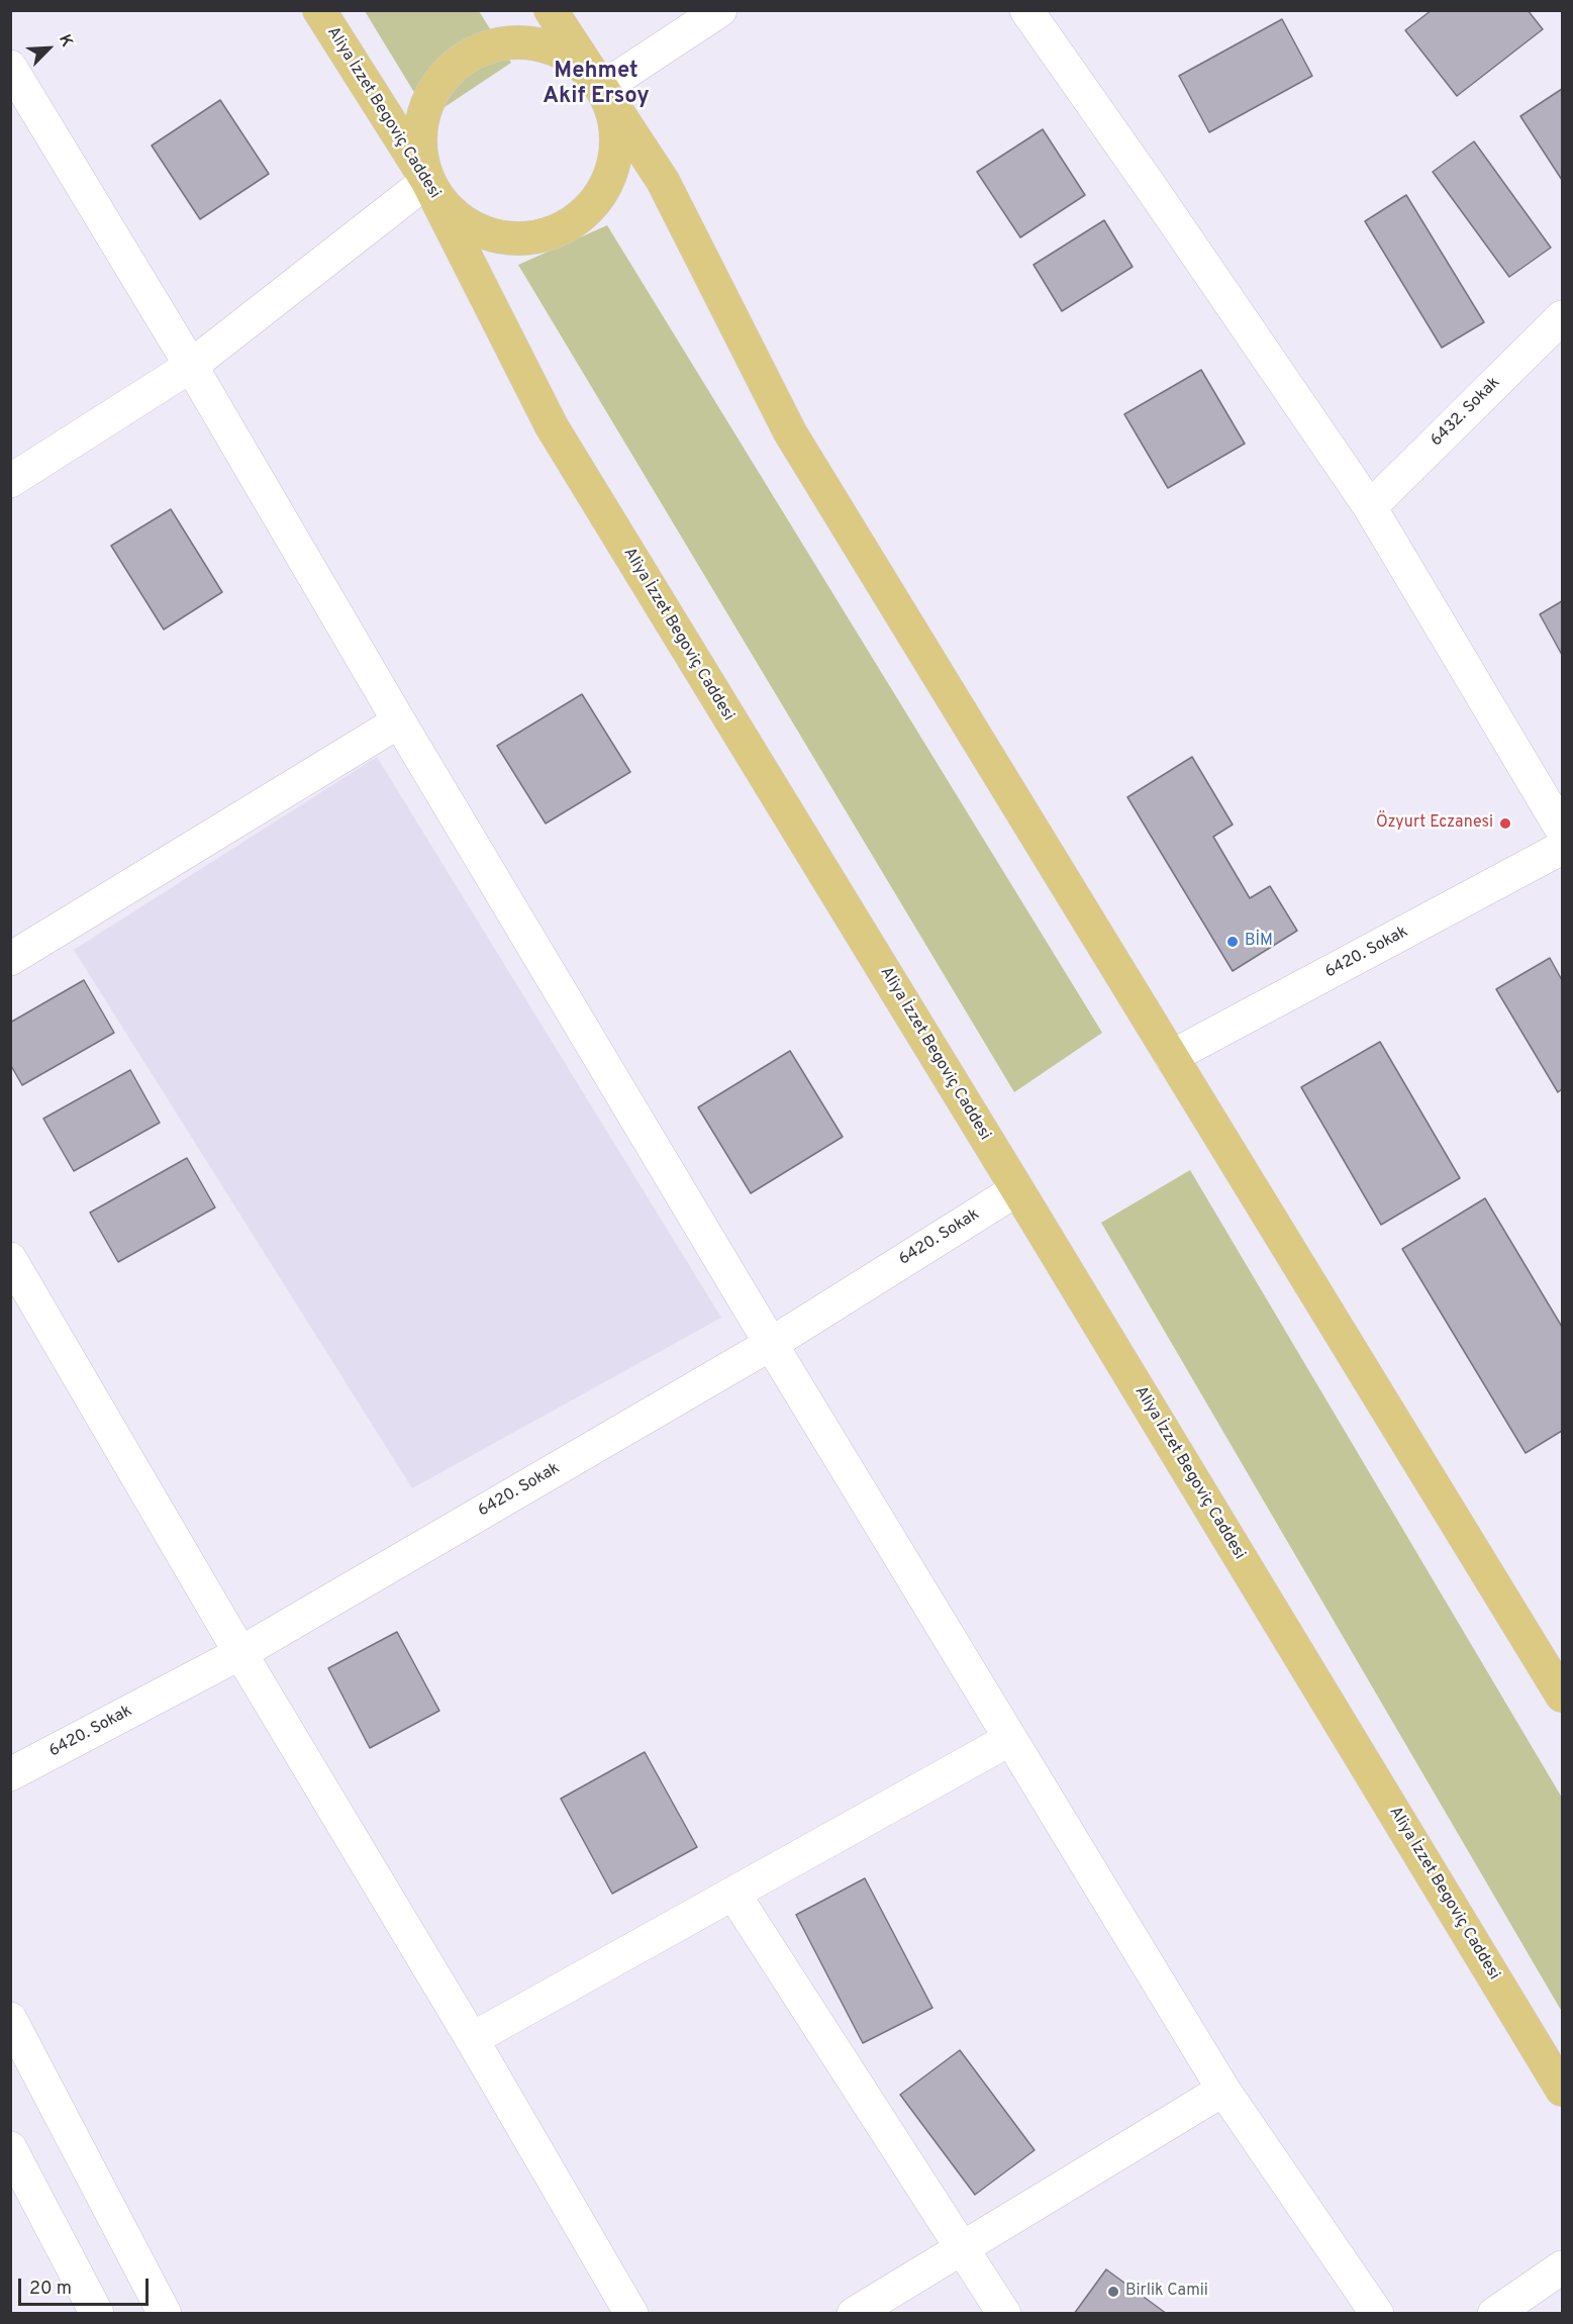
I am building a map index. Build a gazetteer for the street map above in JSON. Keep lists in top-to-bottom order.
{
  "streets": {
    "main road": ["Aliya İzzet Begoviç Caddesi"],
    "street": ["6432. Sokak", "6420. Sokak"]
  },
  "crossings": [
    ["Aliya İzzet Begoviç Caddesi", "6420. Sokak"]
  ],
  "districts": ["Mehmet Akif Ersoy"],
  "places": ["Özyurt Eczanesi", "BİM", "Birlik Camii"],
  "scale_bar": "20 m",
  "north": "top right"
}
